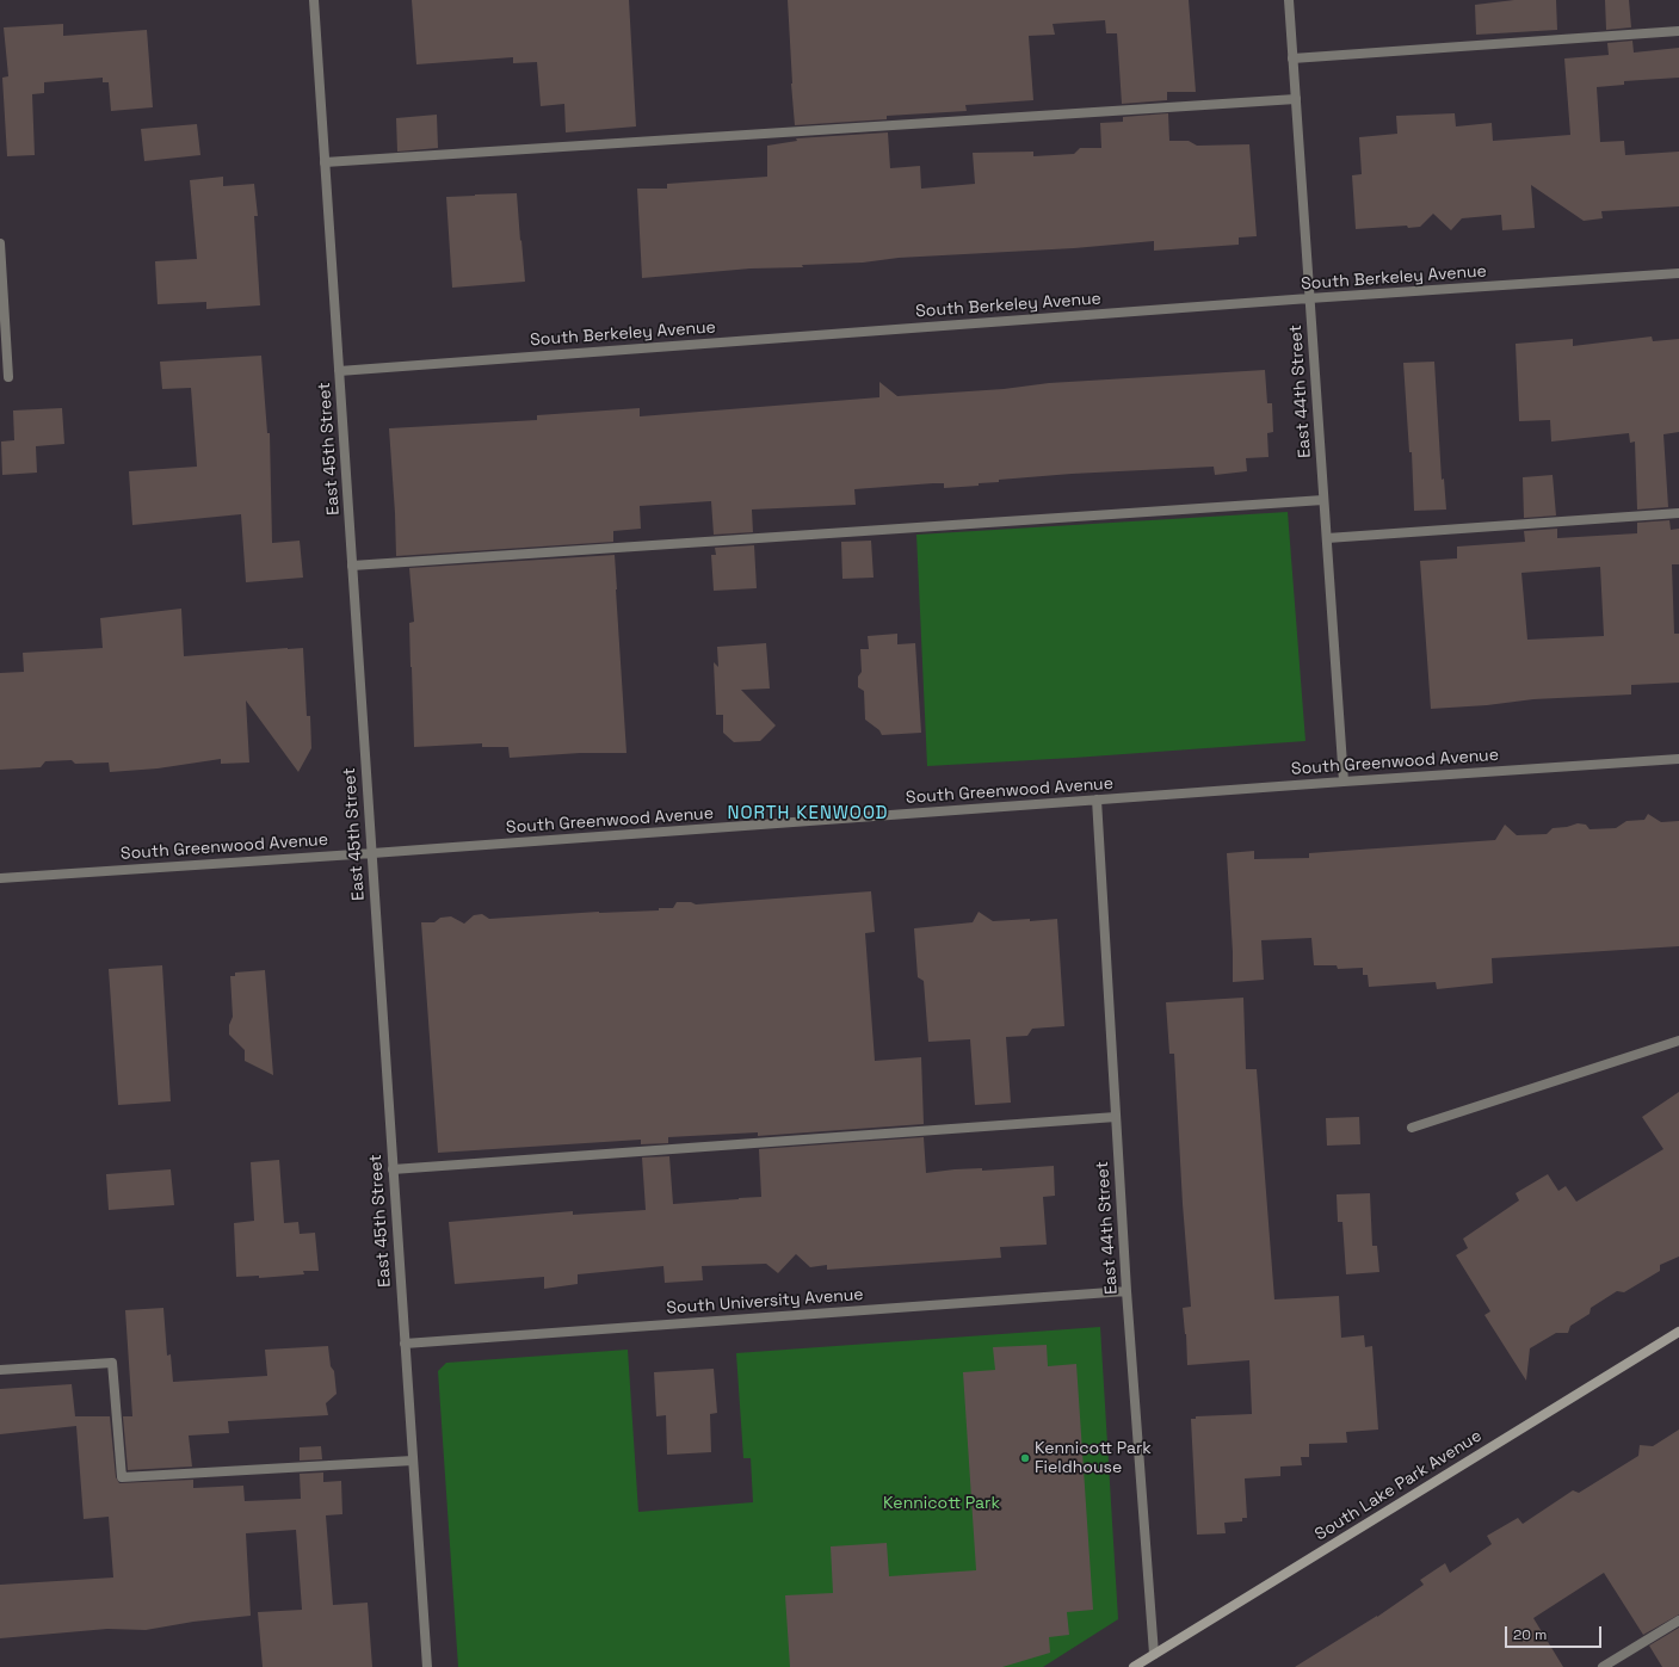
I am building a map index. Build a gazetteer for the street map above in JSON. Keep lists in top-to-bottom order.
{
  "streets": {
    "street": [
      "South Berkeley Avenue",
      "East 44th Street",
      "East 45th Street",
      "South Greenwood Avenue",
      "South University Avenue",
      "South Lake Park Avenue"
    ]
  },
  "crossings": [
    ["South Berkeley Avenue", "East 44th Street"],
    ["South Berkeley Avenue", "East 45th Street"],
    ["East 44th Street", "South Greenwood Avenue"],
    ["East 44th Street", "South University Avenue"],
    ["East 44th Street", "South Lake Park Avenue"],
    ["East 45th Street", "South Greenwood Avenue"],
    ["East 45th Street", "South University Avenue"]
  ],
  "districts": ["NORTH KENWOOD"],
  "parks": ["Kennicott Park"],
  "places": ["Kennicott Park Fieldhouse"],
  "scale_bar": "20 m"
}
